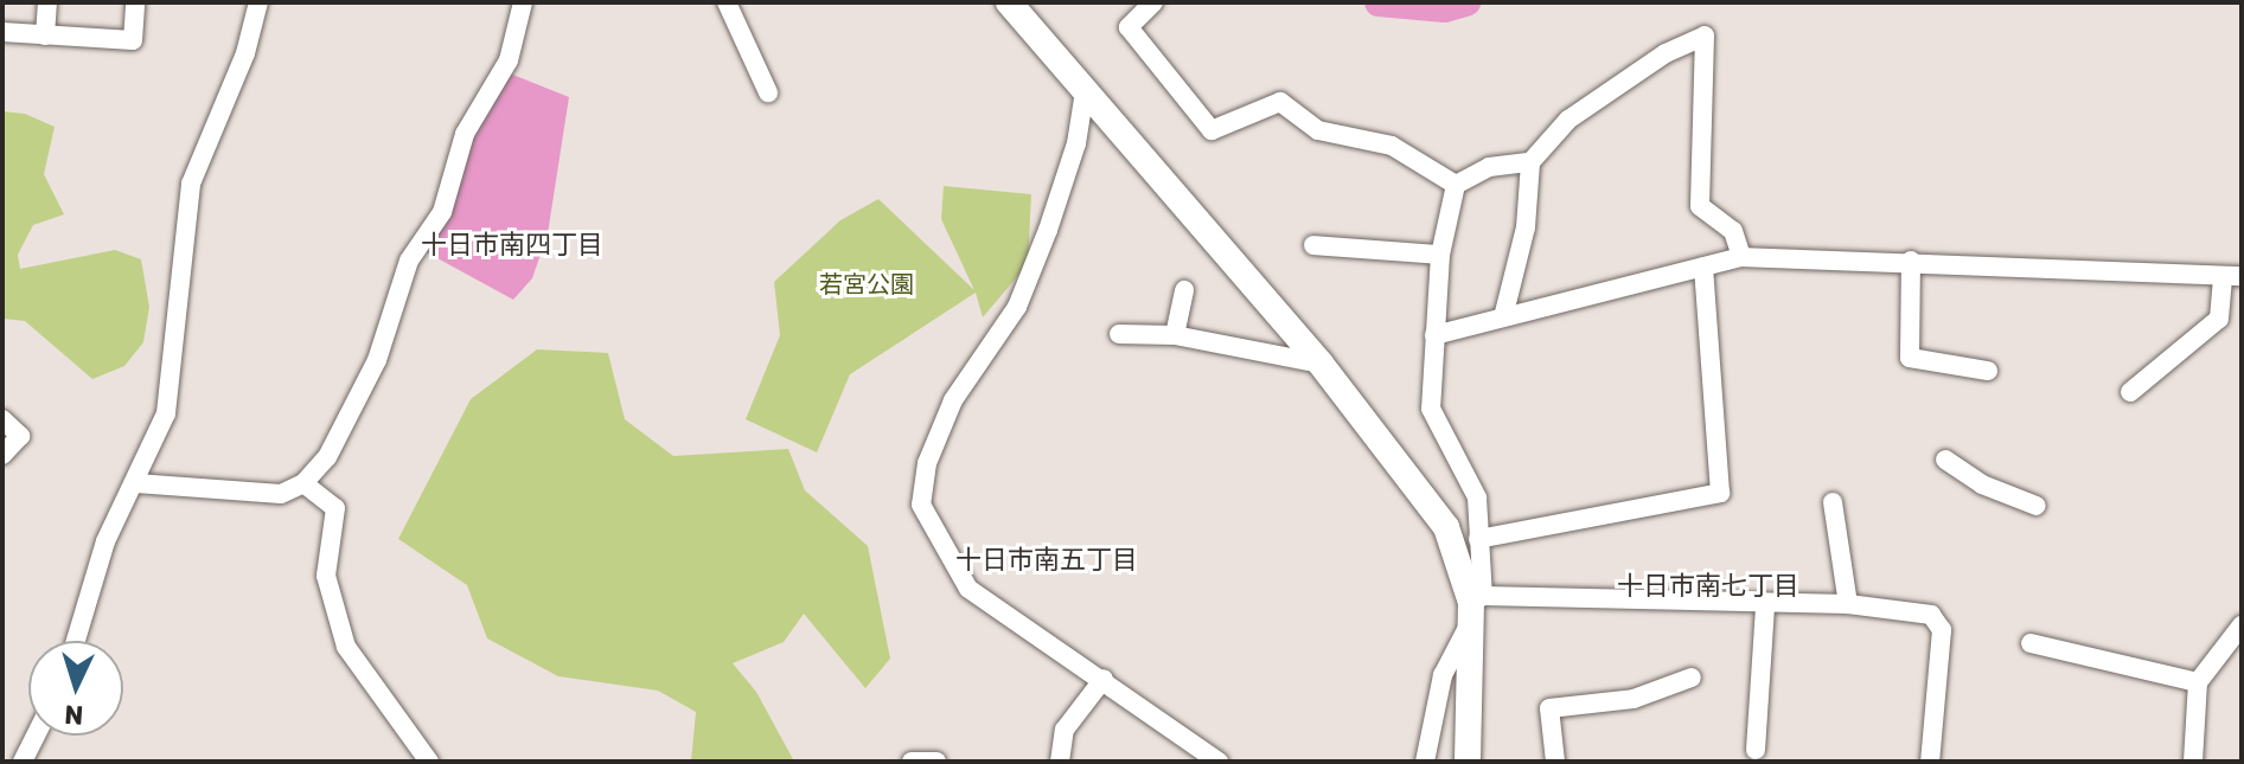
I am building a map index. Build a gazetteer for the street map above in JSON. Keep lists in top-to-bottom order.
{
  "districts": ["十日市南四丁目", "十日市南五丁目", "十日市南七丁目"],
  "parks": ["若宮公園"],
  "north": "bottom"
}
